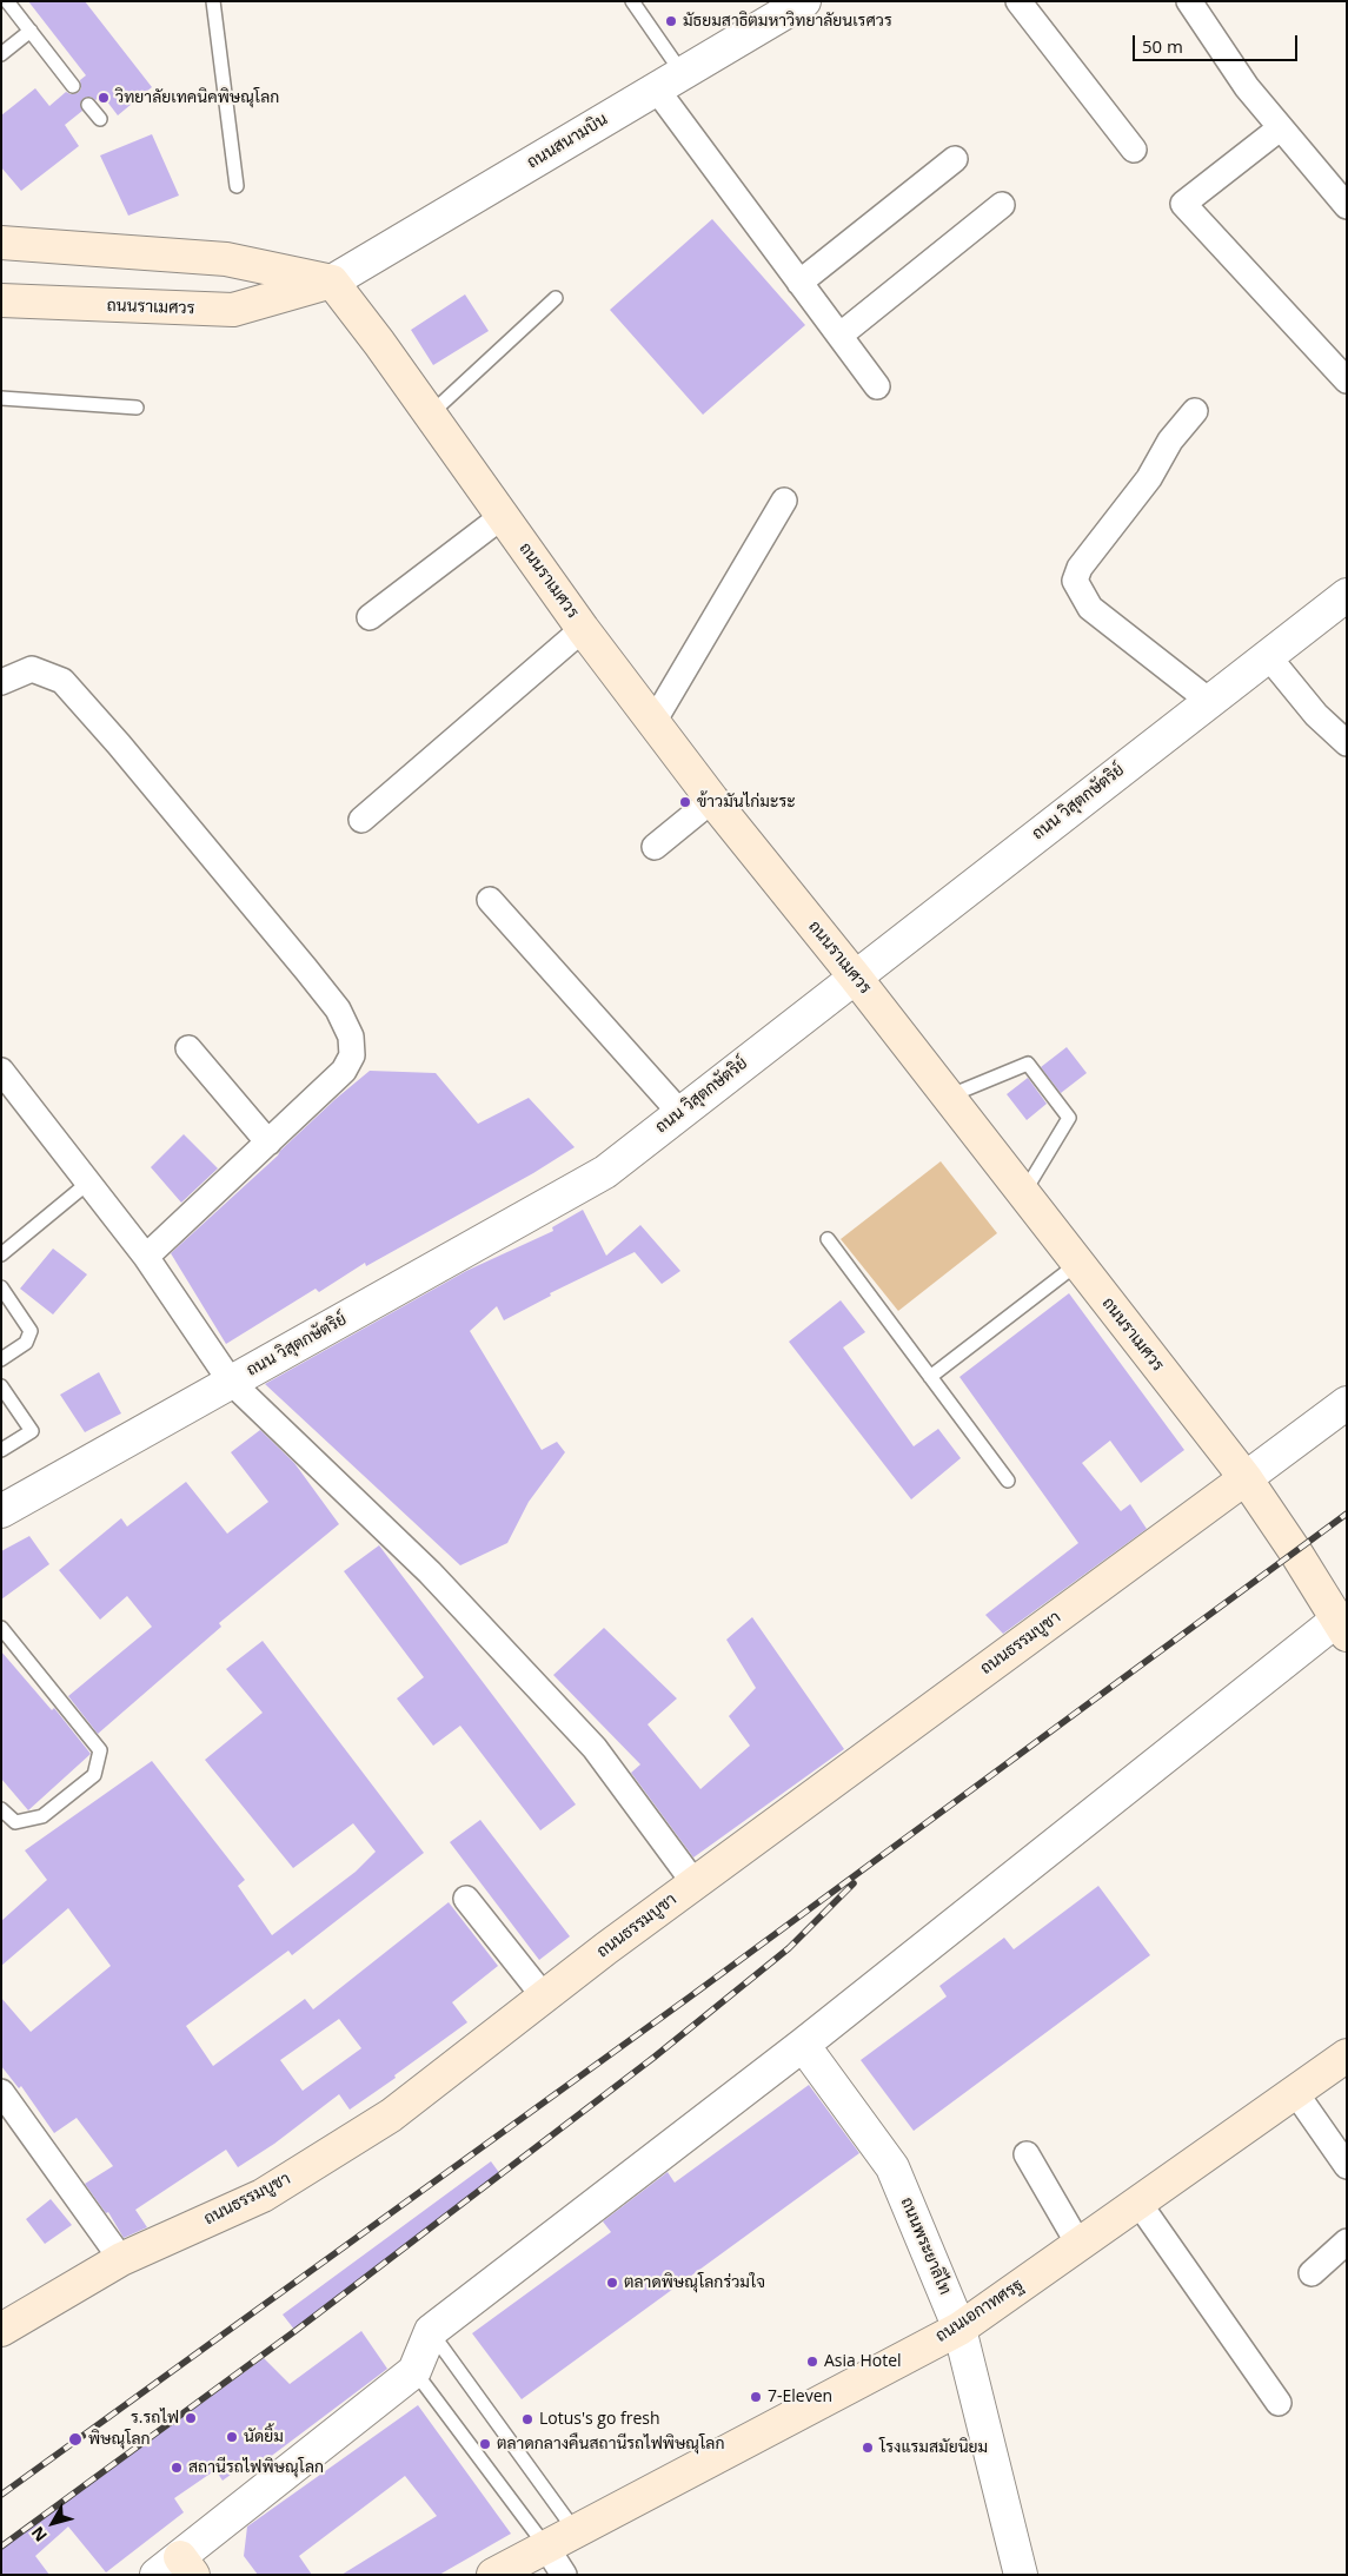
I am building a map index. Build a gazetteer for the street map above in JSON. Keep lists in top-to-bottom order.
{
  "streets": {
    "main road": ["ถนนราเมศวร", "ถนนธรรมบูชา", "ถนนเอกาทศรฐ"],
    "street": ["ถนนสนามบิน", "ถนน วิสุตกษัตริย์", "ถนนพระยาลิไท"]
  },
  "crossings": [
    ["ถนนสนามบิน", "ถนนราเมศวร"],
    ["ถนนราเมศวร", "ถนน วิสุตกษัตริย์"],
    ["ถนนราเมศวร", "ถนนธรรมบูชา"],
    ["ถนนพระยาลิไท", "ถนนเอกาทศรฐ"]
  ],
  "places": [
    "มัธยมสาธิตมหาวิทยาลัยนเรศวร",
    "วิทยาลัยเทคนิคพิษณุโลก",
    "ข้าวมันไก่มะระ",
    "ตลาดพิษณุโลกร่วมใจ",
    "Asia Hotel",
    "7-Eleven",
    "ร.รถไฟ",
    "Lotus's go fresh",
    "นัดยิ้ม",
    "พิษณุโลก",
    "ตลาดกลางคืนสถานีรถไฟพิษณุโลก",
    "โรงแรมสมัยนิยม",
    "สถานีรถไฟพิษณุโลก"
  ],
  "scale_bar": "50 m",
  "north": "bottom left"
}
